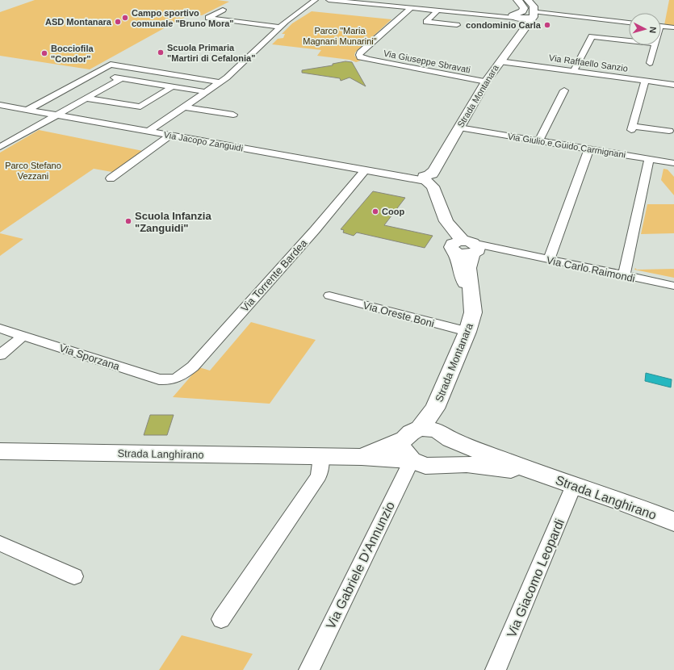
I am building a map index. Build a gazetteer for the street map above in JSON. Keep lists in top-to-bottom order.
{
  "streets": {
    "street": [
      "Via Giuseppe Sbravati",
      "Via Raffaello Sanzio",
      "Strada Montanara",
      "Via Jacopo Zanguidi",
      "Via Giulio e Guido Carmignani",
      "Via Carlo Raimondi",
      "Via Torrente Bardea",
      "Via Oreste Boni",
      "Via Sporzana",
      "Strada Langhirano",
      "Via Gabriele D'Annunzio",
      "Via Giacomo Leopardi"
    ]
  },
  "crossings": [
    ["Via Giuseppe Sbravati", "Strada Montanara"],
    ["Via Raffaello Sanzio", "Strada Montanara"],
    ["Strada Montanara", "Via Jacopo Zanguidi"],
    ["Strada Montanara", "Via Giulio e Guido Carmignani"],
    ["Strada Montanara", "Via Carlo Raimondi"],
    ["Strada Montanara", "Via Oreste Boni"],
    ["Strada Montanara", "Strada Langhirano"],
    ["Via Jacopo Zanguidi", "Via Torrente Bardea"],
    ["Via Torrente Bardea", "Via Sporzana"],
    ["Strada Langhirano", "Via Gabriele D'Annunzio"],
    ["Strada Langhirano", "Via Giacomo Leopardi"]
  ],
  "parks": ["Parco \"Maria Magnani Munarini\"", "Parco Stefano Vezzani"],
  "places": [
    "Campo sportivo comunale \"Bruno Mora\"",
    "ASD Montanara",
    "condominio Carla",
    "Scuola Primaria \"Martiri di Cefalonia\"",
    "Bocciofila \"Condor\"",
    "Coop",
    "Scuola Infanzia \"Zanguidi\""
  ],
  "north": "right"
}
